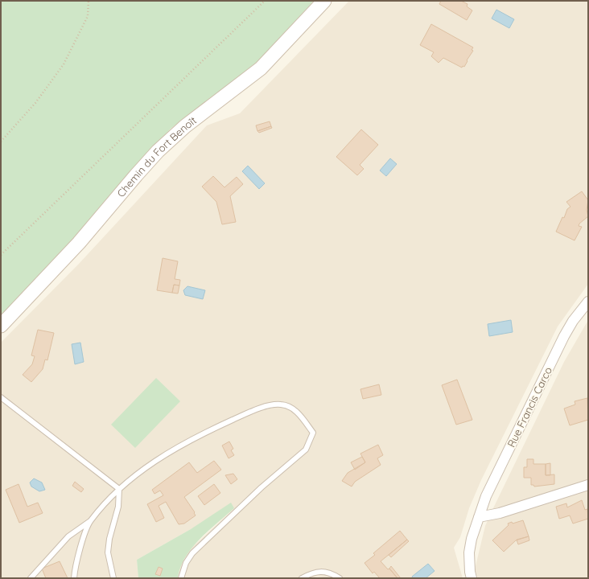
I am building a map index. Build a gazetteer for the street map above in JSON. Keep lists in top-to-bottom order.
{
  "streets": {
    "street": ["Chemin du Fort Benoît", "Rue Francis Carco"]
  }
}
